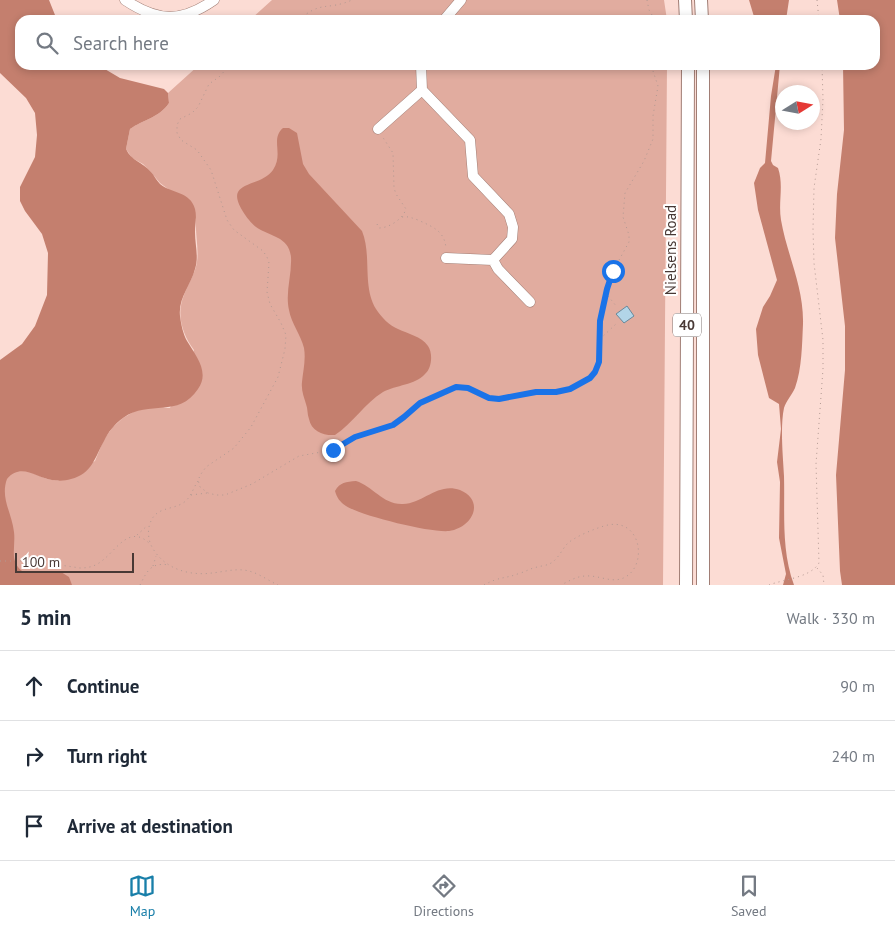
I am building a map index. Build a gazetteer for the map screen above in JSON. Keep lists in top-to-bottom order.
{
  "streets": {
    "main road": ["Nielsens Road", "40"]
  },
  "scale_bar": "100 m",
  "north": "right",
  "page": {
    "search": "Search here",
    "scale": "100 m",
    "heading": ["5 min", "Walk · 330 m"],
    "list": [
      ["Continue", "90 m"],
      ["Turn right", "240 m"],
      "Arrive at destination"
    ],
    "nav": ["Map", "Directions", "Saved"]
  }
}
